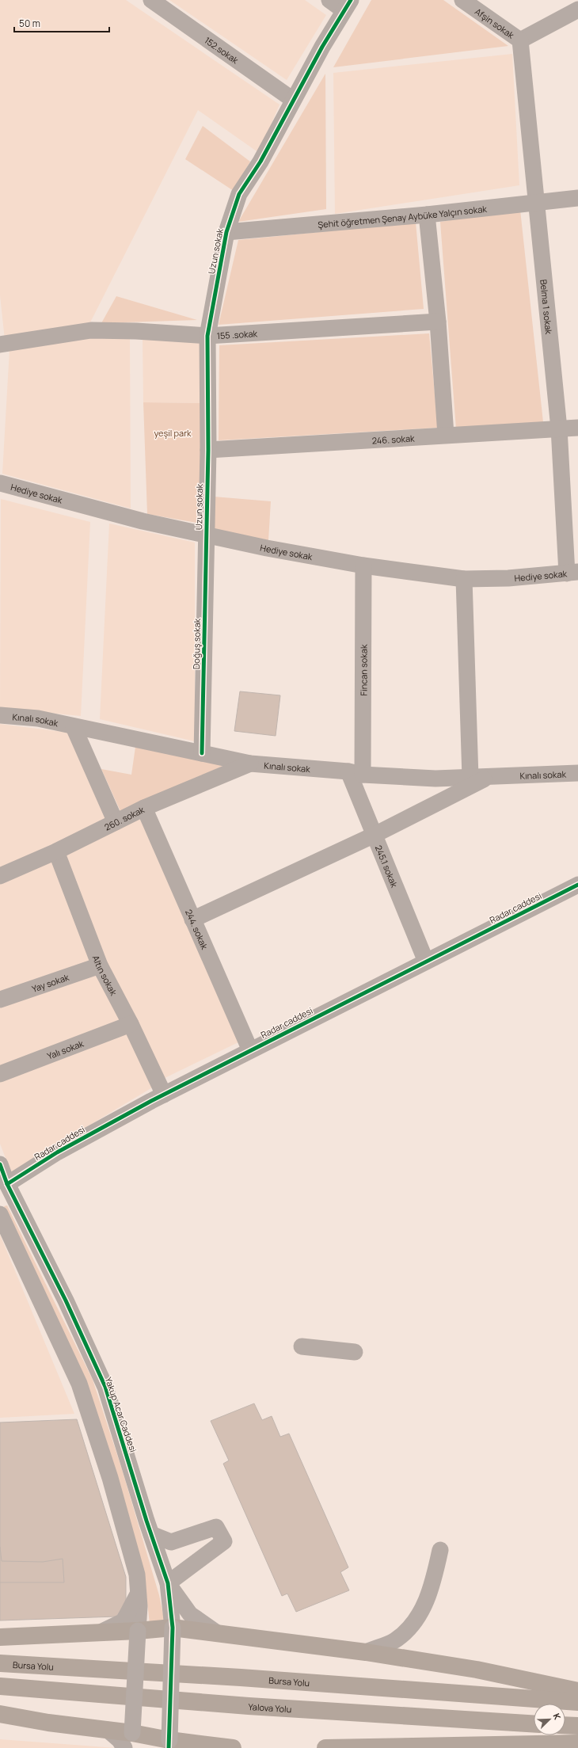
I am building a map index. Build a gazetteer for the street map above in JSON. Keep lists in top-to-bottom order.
{
  "streets": {
    "highway": ["Bursa Yolu", "Yalova Yolu"],
    "street": [
      "Afşin sokak",
      "152.sokak",
      "Şehit öğretmen Şenay Aybüke Yalçın sokak",
      "Uzun sokak",
      "Belma 1 sokak",
      "155 .sokak",
      "246. sokak",
      "Hediye sokak",
      "Doğuş sokak",
      "Fincan sokak",
      "Kınalı sokak",
      "260. sokak",
      "245.1 sokak",
      "Radar caddesi",
      "244. sokak",
      "Altın sokak",
      "Yay sokak",
      "Yalı sokak",
      "Yakup Acar Caddesi"
    ]
  },
  "crossings": [
    ["Afşin sokak", "Belma 1 sokak"],
    ["152.sokak", "Uzun sokak"],
    ["Şehit öğretmen Şenay Aybüke Yalçın sokak", "Uzun sokak"],
    ["Şehit öğretmen Şenay Aybüke Yalçın sokak", "Belma 1 sokak"],
    ["Uzun sokak", "155 .sokak"],
    ["Uzun sokak", "246. sokak"],
    ["Uzun sokak", "Hediye sokak"],
    ["Uzun sokak", "Doğuş sokak"],
    ["Belma 1 sokak", "246. sokak"],
    ["Belma 1 sokak", "Hediye sokak"],
    ["Hediye sokak", "Doğuş sokak"],
    ["Hediye sokak", "Fincan sokak"],
    ["Doğuş sokak", "Kınalı sokak"],
    ["Fincan sokak", "Kınalı sokak"],
    ["Fincan sokak", "245.1 sokak"],
    ["Kınalı sokak", "260. sokak"],
    ["Kınalı sokak", "245.1 sokak"],
    ["260. sokak", "244. sokak"],
    ["260. sokak", "Altın sokak"],
    ["245.1 sokak", "Radar caddesi"],
    ["Radar caddesi", "244. sokak"],
    ["Radar caddesi", "Altın sokak"],
    ["Radar caddesi", "Yakup Acar Caddesi"],
    ["Altın sokak", "Yay sokak"],
    ["Altın sokak", "Yalı sokak"]
  ],
  "parks": ["yeşil park"],
  "scale_bar": "50 m",
  "north": "top right"
}
